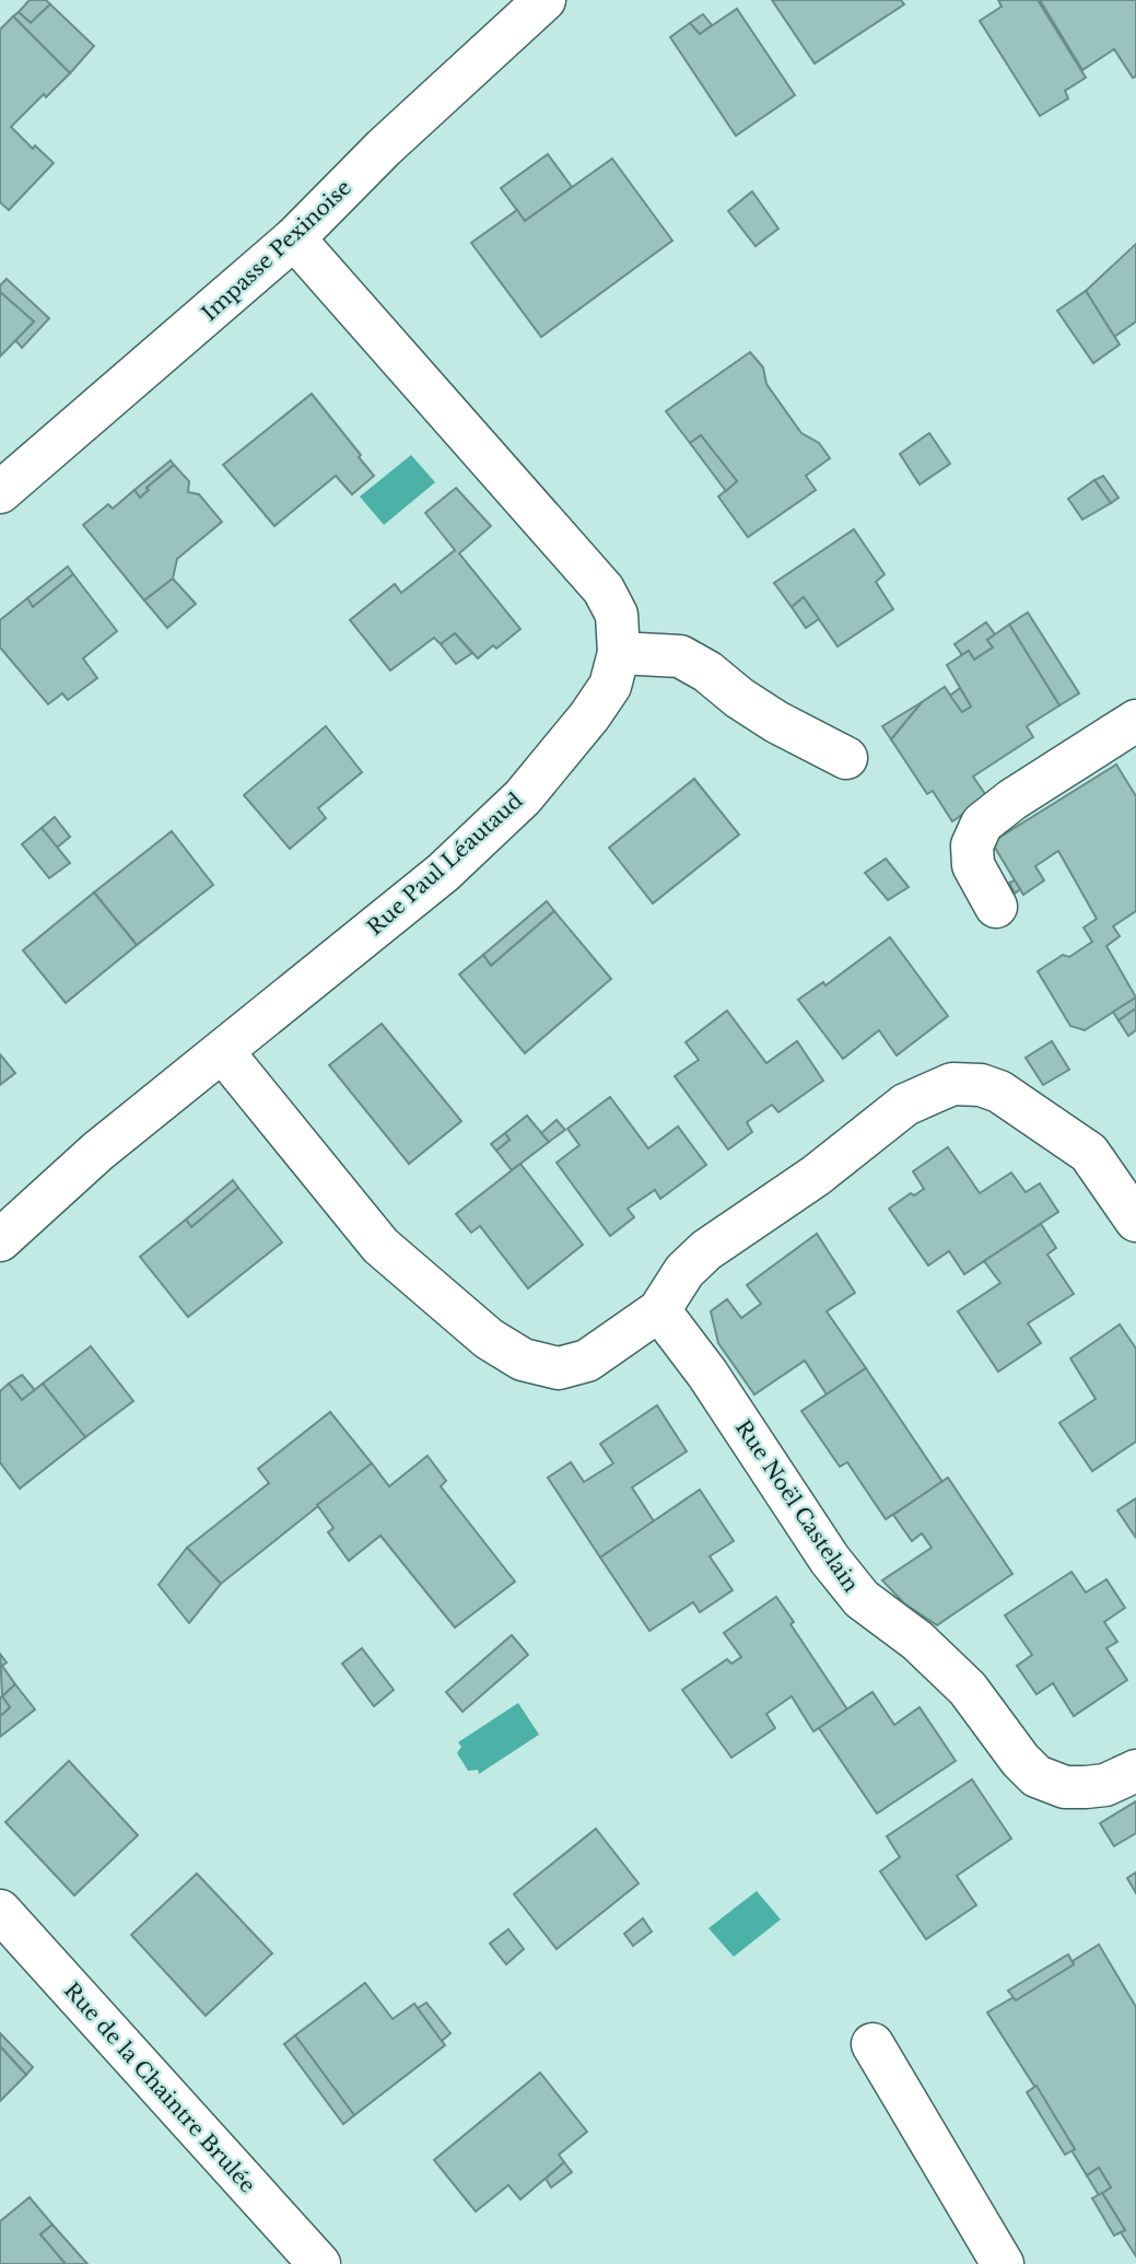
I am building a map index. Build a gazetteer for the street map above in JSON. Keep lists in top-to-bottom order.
{
  "streets": {
    "street": [
      "Impasse Pexinoise",
      "Rue Paul Léautaud",
      "Rue Noël Castelain",
      "Rue de la Chaintre Brulée"
    ]
  },
  "crossings": [
    ["Impasse Pexinoise", "Rue Paul Léautaud"]
  ]
}
